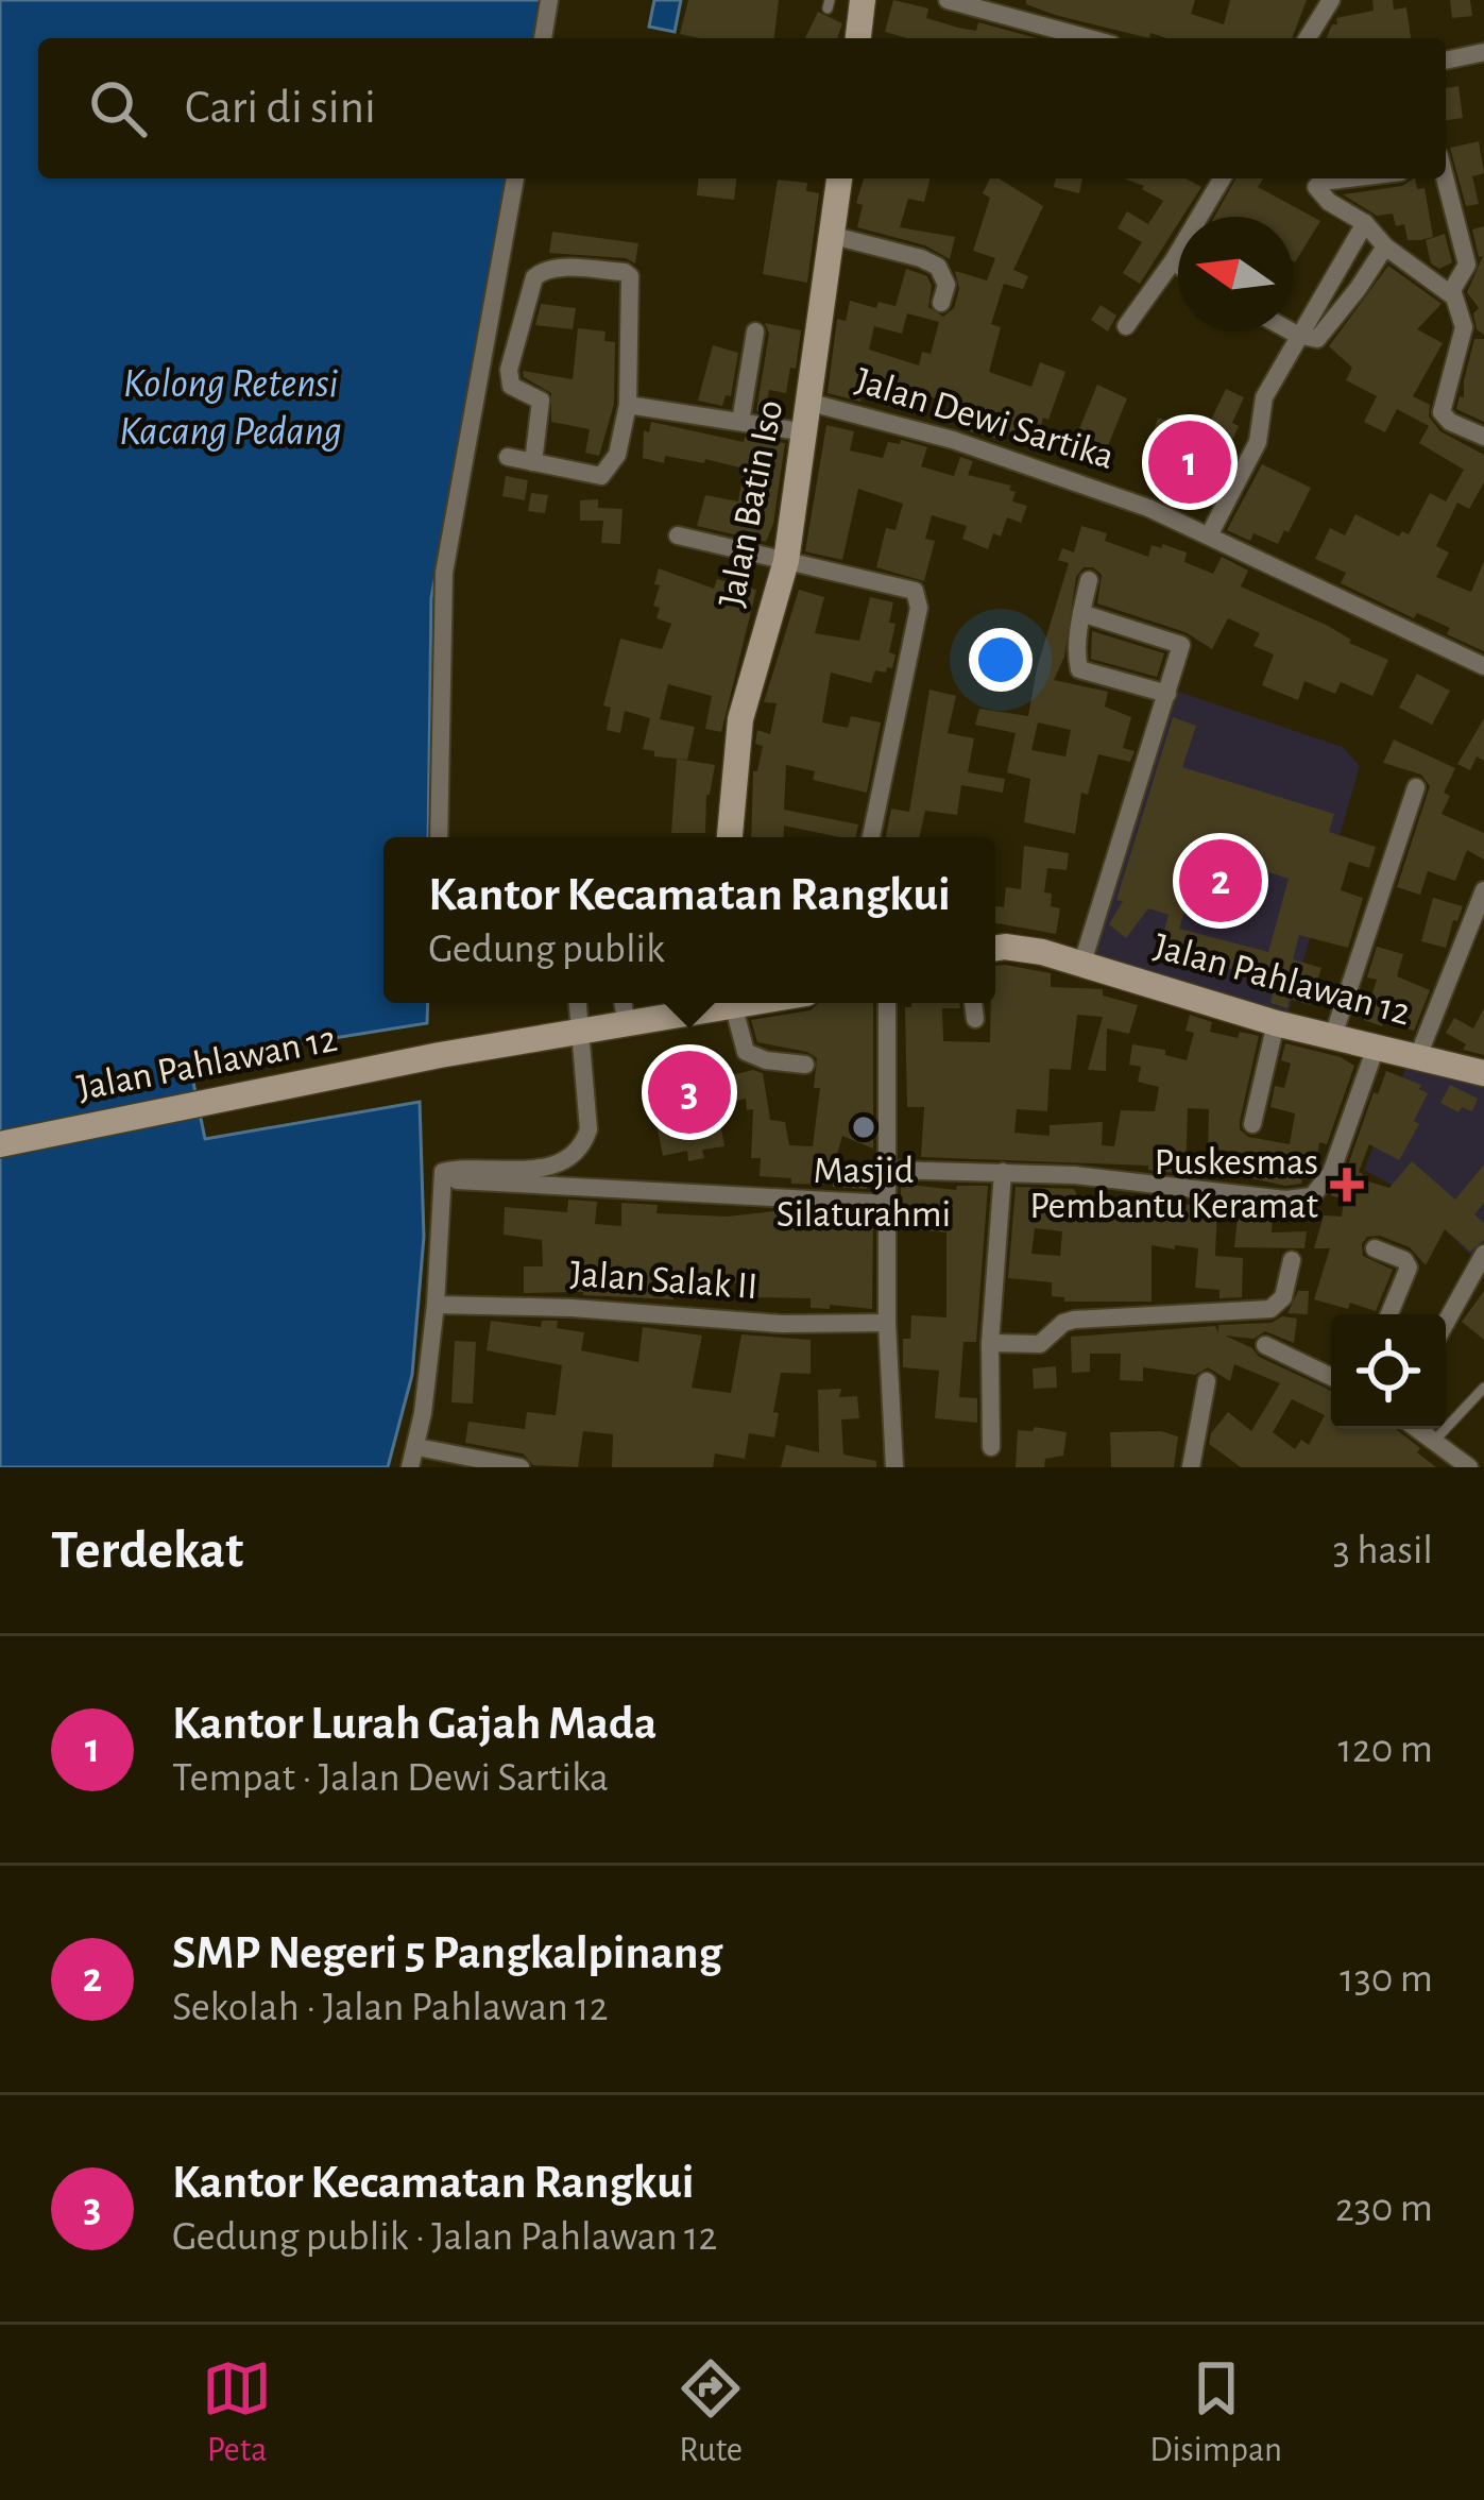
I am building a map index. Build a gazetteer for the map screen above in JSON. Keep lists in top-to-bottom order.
{
  "streets": {
    "main road": ["Jalan Batin Iso", "Jalan Pahlawan 12"],
    "street": ["Jalan Dewi Sartika", "Jalan Salak II"]
  },
  "crossings": [
    ["Jalan Dewi Sartika", "Jalan Batin Iso"]
  ],
  "water": ["Kolong Retensi Kacang Pedang"],
  "places": {
    "other": ["Masjid Silaturahmi"],
    "health": ["Puskesmas Pembantu Keramat"]
  },
  "north": "left",
  "page": {
    "search": "Cari di sini",
    "pins": ["1", "2", "3"],
    "popup": ["Kantor Kecamatan Rangkui", "Gedung publik"],
    "heading": ["Terdekat", "3 hasil"],
    "list": [
      {
        "mark": "1",
        "name": "Kantor Lurah Gajah Mada",
        "note": "Tempat · Jalan Dewi Sartika",
        "value": "120 m"
      },
      {
        "mark": "2",
        "name": "SMP Negeri 5 Pangkalpinang",
        "note": "Sekolah · Jalan Pahlawan 12",
        "value": "130 m"
      },
      {
        "mark": "3",
        "name": "Kantor Kecamatan Rangkui",
        "note": "Gedung publik · Jalan Pahlawan 12",
        "value": "230 m"
      }
    ],
    "nav": ["Peta", "Rute", "Disimpan"]
  }
}
